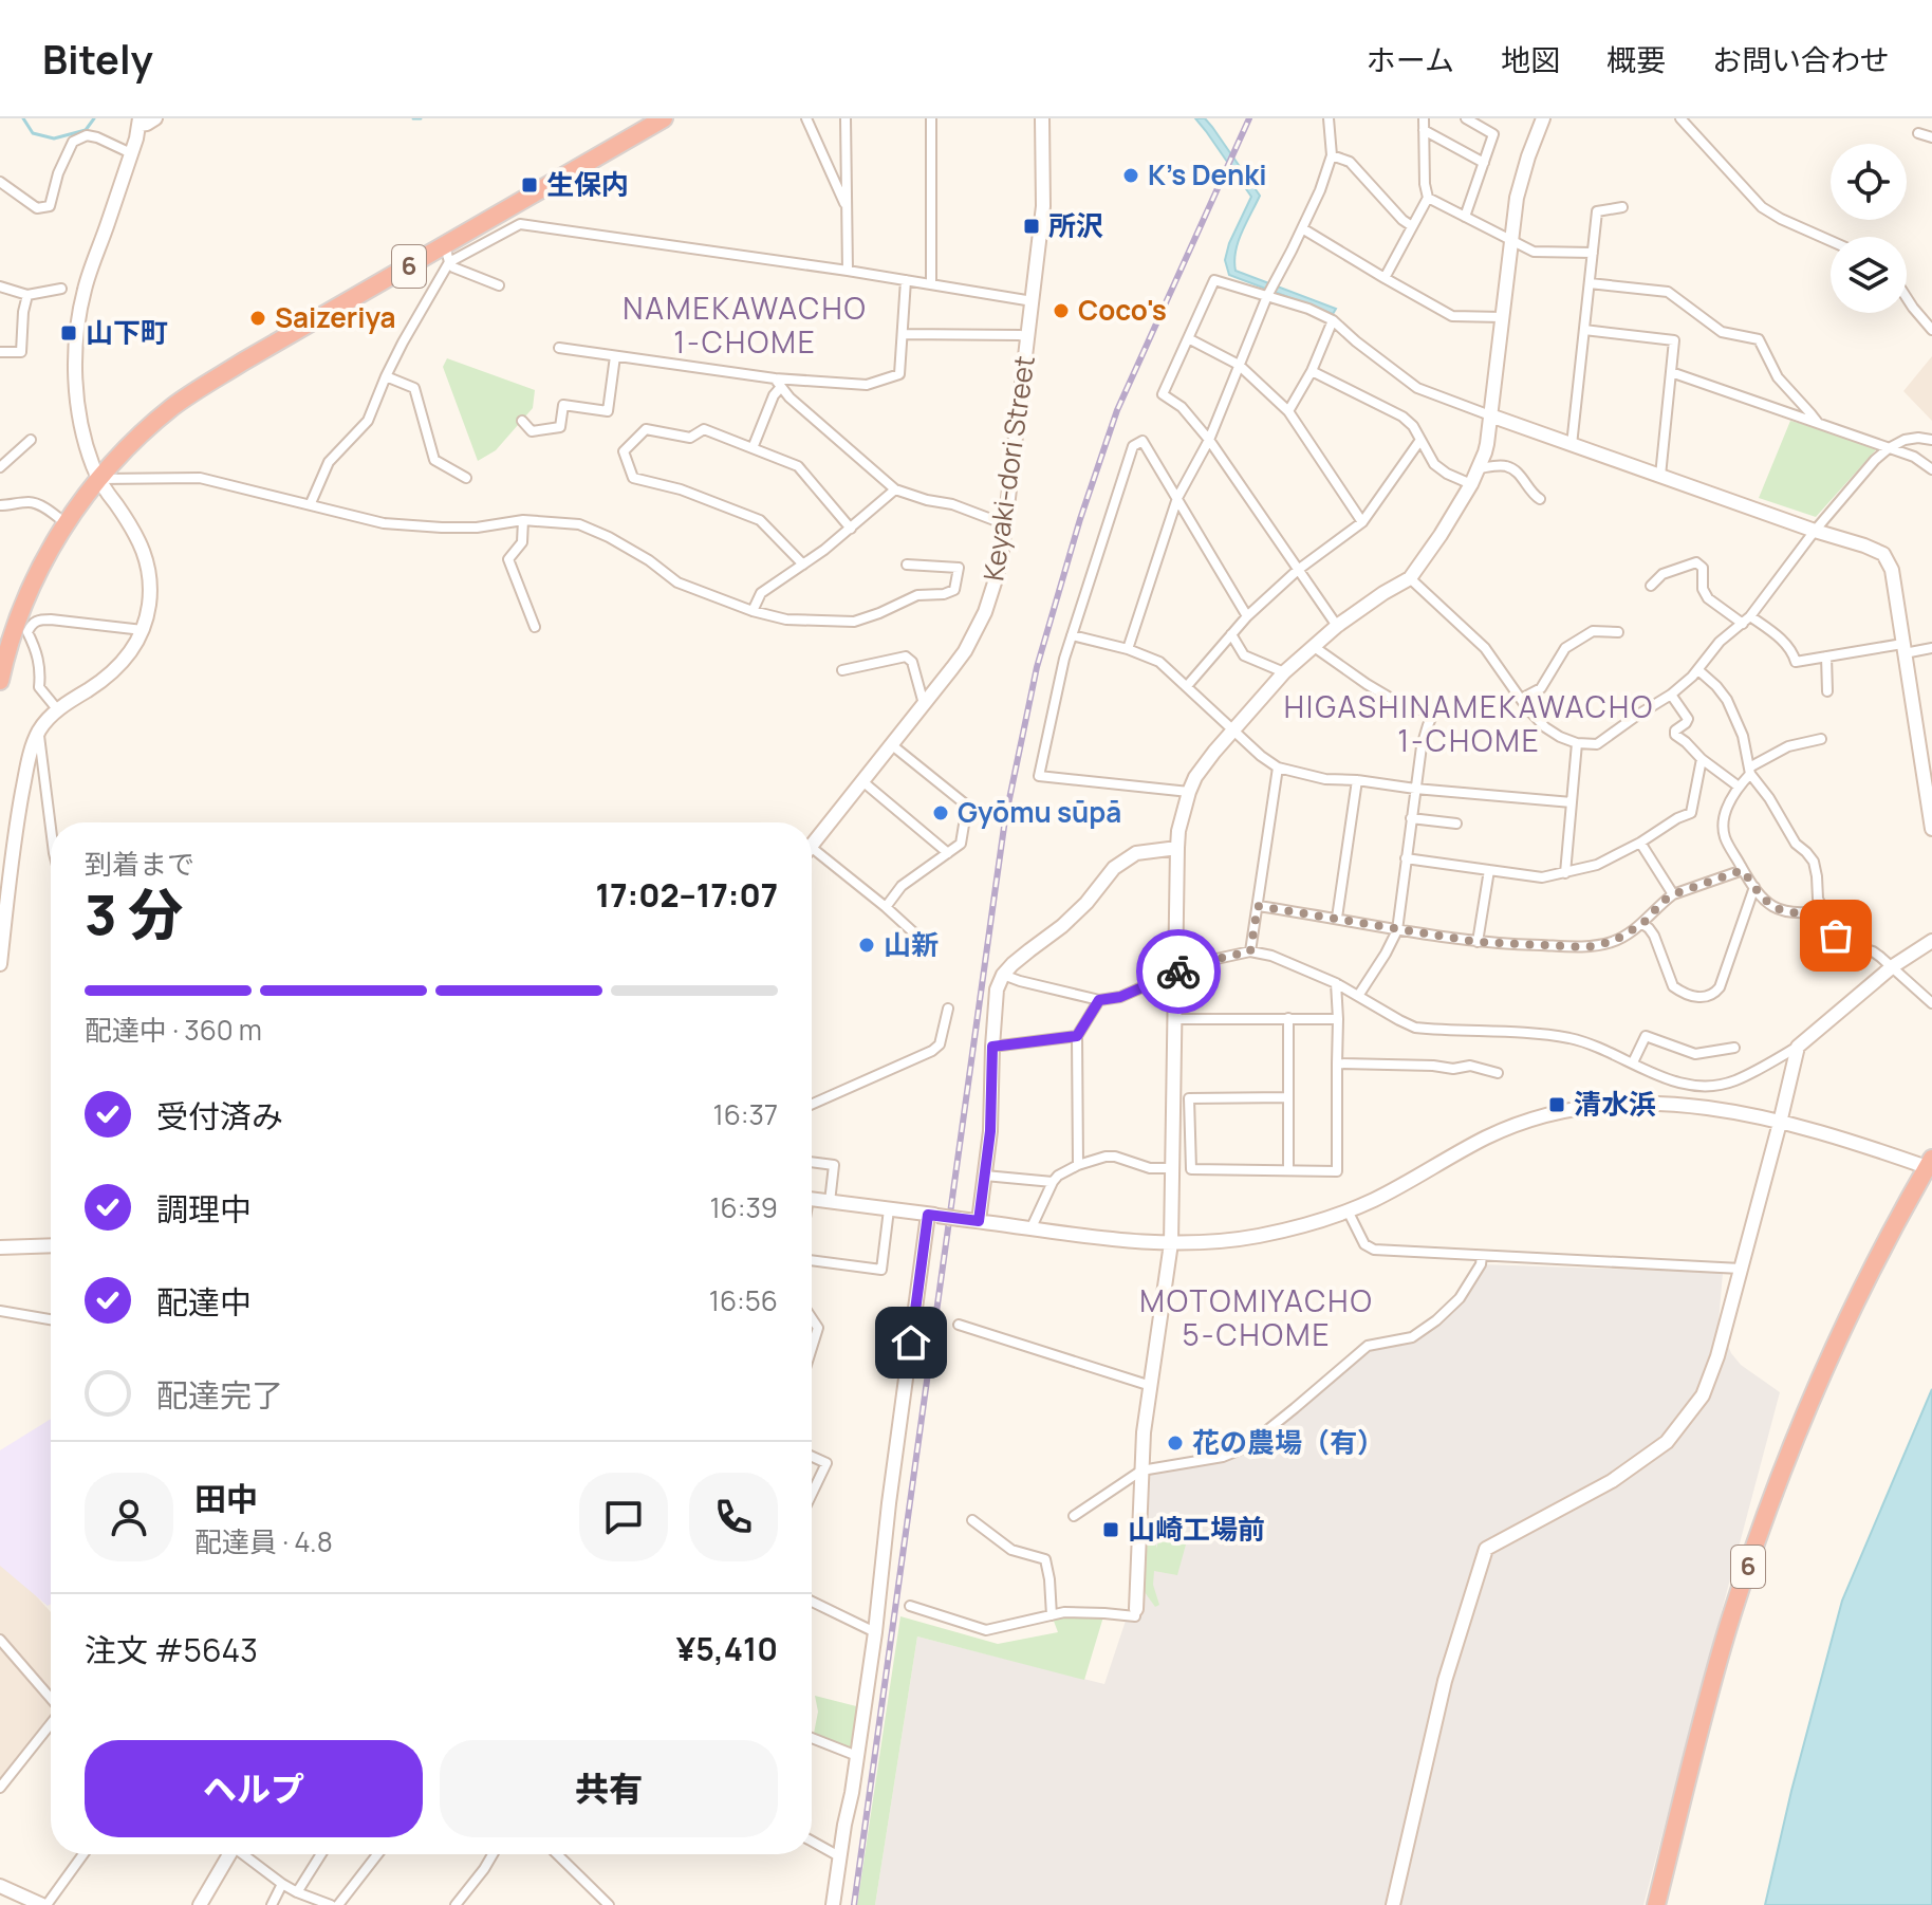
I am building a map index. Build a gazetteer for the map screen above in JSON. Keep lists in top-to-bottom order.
{
  "streets": {
    "highway": ["6"],
    "street": ["Keyaki-dori Street"]
  },
  "districts": ["NAMEKAWACHO 1-CHOME", "HIGASHINAMEKAWACHO 1-CHOME", "MOTOMIYACHO 5-CHOME"],
  "places": {
    "other": [
      "K's Denki",
      "Coco's",
      "Saizeriya",
      "Gyōmu sūpā",
      "山新",
      "花の農場（有）"
    ],
    "transit": [
      "生保内",
      "所沢",
      "山下町",
      "清水浜",
      "山崎工場前"
    ]
  },
  "page": {
    "header": "Bitely",
    "nav": [
      "ホーム",
      "地図",
      "概要",
      "お問い合わせ"
    ],
    "heading": ["3 分", "到着まで", "17:02–17:07"],
    "panel": [
      "田中",
      "配達員 · 4.8",
      "注文 #5643",
      "¥5,410"
    ],
    "bar": "配達中 · 360 m",
    "list": [
      ["受付済み", "16:37"],
      ["調理中", "16:39"],
      ["配達中", "16:56"],
      "配達完了"
    ],
    "buttons": ["ヘルプ", "共有"]
  }
}
